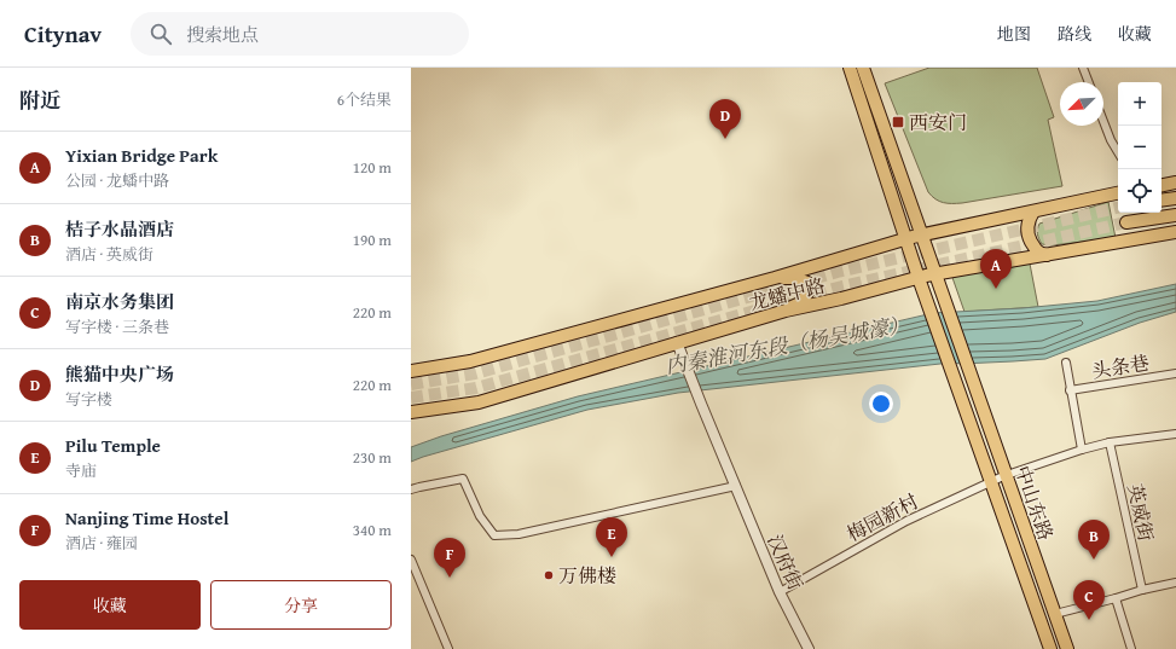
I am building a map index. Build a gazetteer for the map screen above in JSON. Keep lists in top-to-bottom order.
{
  "streets": {
    "main road": ["龙蟠中路", "中山东路"],
    "street": [
      "头条巷",
      "英威街",
      "梅园新村",
      "汉府街"
    ]
  },
  "crossings": [
    ["龙蟠中路", "中山东路"],
    ["龙蟠中路", "汉府街"],
    ["中山东路", "梅园新村"],
    ["英威街", "梅园新村"],
    ["梅园新村", "汉府街"]
  ],
  "water": ["内秦淮河东段（杨吴城濠）"],
  "places": {
    "transit": ["西安门"],
    "other": ["万佛楼"]
  },
  "north": "bottom left",
  "page": {
    "header": "Citynav",
    "search": "搜索地点",
    "nav": ["地图", "路线", "收藏"],
    "heading": ["附近", "6个结果"],
    "map_buttons": ["+", "−"],
    "pins": [
      "D",
      "A",
      "E",
      "B",
      "F",
      "C"
    ],
    "list": [
      {
        "mark": "A",
        "name": "Yixian Bridge Park",
        "note": "公园 · 龙蟠中路",
        "value": "120 m"
      },
      {
        "mark": "B",
        "name": "桔子水晶酒店",
        "note": "酒店 · 英威街",
        "value": "190 m"
      },
      {
        "mark": "C",
        "name": "南京水务集团",
        "note": "写字楼 · 三条巷",
        "value": "220 m"
      },
      {
        "mark": "D",
        "name": "熊猫中央广场",
        "note": "写字楼",
        "value": "220 m"
      },
      {
        "mark": "E",
        "name": "Pilu Temple",
        "note": "寺庙",
        "value": "230 m"
      },
      {
        "mark": "F",
        "name": "Nanjing Time Hostel",
        "note": "酒店 · 雍园",
        "value": "340 m"
      }
    ],
    "buttons": ["收藏", "分享"]
  }
}
